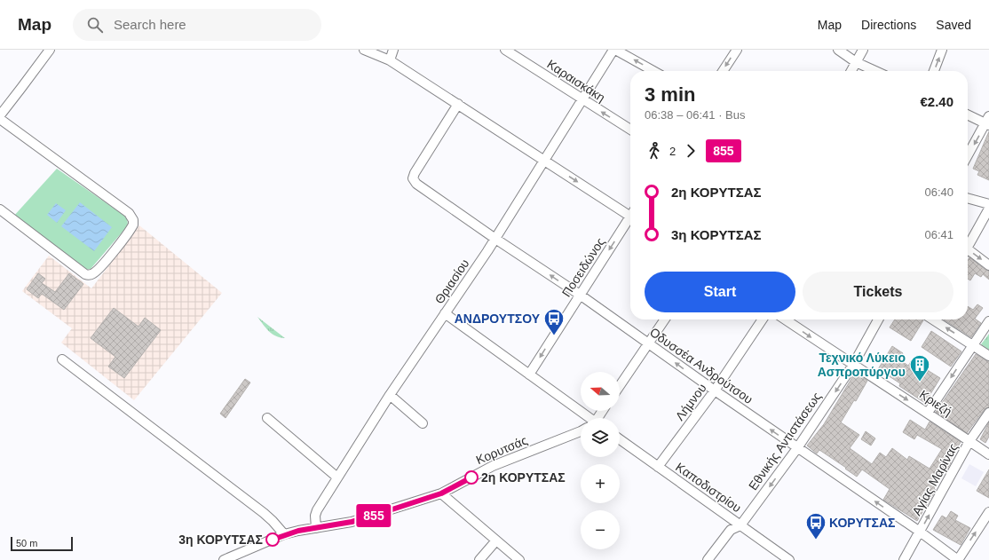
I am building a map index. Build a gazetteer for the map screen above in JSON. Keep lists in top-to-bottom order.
{
  "streets": {
    "street": [
      "Καραισκάκη",
      "Ποσειδώνος",
      "Θριασίου",
      "Οδυσσέα Ανδρούτσου",
      "Λήμνου",
      "Κριεζή",
      "Εθνικής Αντιστάσεως",
      "Κορυτσάς",
      "Αγίας Μαρίνας",
      "Καποδιστρίου"
    ]
  },
  "crossings": [
    ["Καραισκάκη", "Θριασίου"],
    ["Ποσειδώνος", "Οδυσσέα Ανδρούτσου"],
    ["Θριασίου", "Οδυσσέα Ανδρούτσου"],
    ["Θριασίου", "Κορυτσάς"],
    ["Οδυσσέα Ανδρούτσου", "Λήμνου"],
    ["Οδυσσέα Ανδρούτσου", "Εθνικής Αντιστάσεως"],
    ["Οδυσσέα Ανδρούτσου", "Αγίας Μαρίνας"],
    ["Λήμνου", "Καποδιστρίου"],
    ["Κριεζή", "Εθνικής Αντιστάσεως"],
    ["Κριεζή", "Αγίας Μαρίνας"],
    ["Εθνικής Αντιστάσεως", "Καποδιστρίου"]
  ],
  "one_way": [
    "Ποσειδώνος",
    "Οδυσσέα Ανδρούτσου",
    "Κριεζή",
    "Εθνικής Αντιστάσεως"
  ],
  "places": {
    "bus stop": ["ΑΝΔΡΟΥΤΣΟΥ", "ΚΟΡΥΤΣΑΣ"],
    "building": ["Τεχνικό Λύκειο Ασπροπύργου"],
    "other": ["2η ΚΟΡΥΤΣΑΣ", "3η ΚΟΡΥΤΣΑΣ"]
  },
  "lines": ["bus line 855"],
  "scale_bar": "50 m",
  "north": "left",
  "page": {
    "header": "Map",
    "search": "Search here",
    "nav": ["Map", "Directions", "Saved"],
    "on_map": "855",
    "heading": ["3 min", "06:38 – 06:41 · Bus", "€2.40"],
    "legs": ["2", "855"],
    "list": [
      {
        "name": "2η ΚΟΡΥΤΣΑΣ",
        "value": "06:40"
      },
      {
        "name": "3η ΚΟΡΥΤΣΑΣ",
        "value": "06:41"
      }
    ],
    "buttons": ["Start", "Tickets"],
    "map_buttons": ["+", "−"],
    "scale": "50 m"
  }
}
